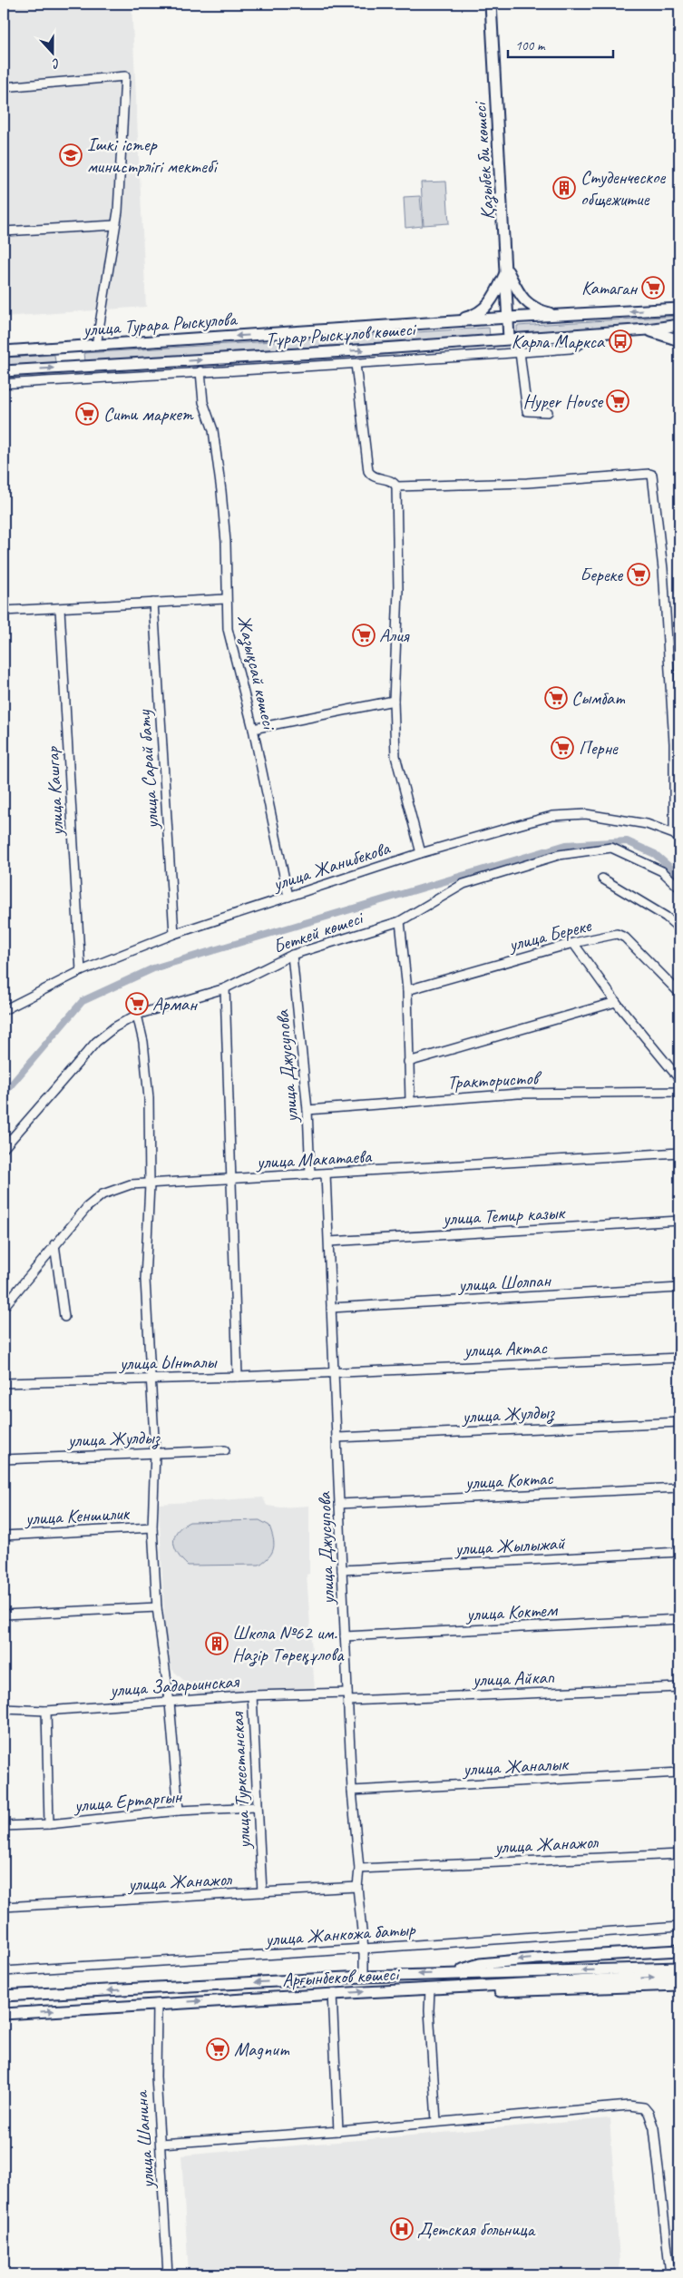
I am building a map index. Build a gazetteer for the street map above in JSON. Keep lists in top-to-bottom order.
{
  "streets": {
    "main road": [
      "Қазыбек би көшесі",
      "улица Турара Рыскулова",
      "Тұрар Рыскұлов көшесі",
      "Арғынбеков көшесі"
    ],
    "street": [
      "Жазықсай көшесі",
      "улица Сарай бату",
      "улица Кашгар",
      "улица Жанибекова",
      "Беткей көшесі",
      "улица Береке",
      "улица Джусупова",
      "Трактористов",
      "улица Макатаева",
      "улица Темир казык",
      "улица Шолпан",
      "улица Актас",
      "улица Ынталы",
      "улица Жулдыз",
      "улица Коктас",
      "улица Кеншилик",
      "улица Жылыжай",
      "улица Коктем",
      "улица Айкап",
      "улица Задарьинская",
      "улица Жаналык",
      "улица Туркестанская",
      "улица Ертаргын",
      "улица Жанажол",
      "улица Жанкожа батыр",
      "улица Шанина"
    ]
  },
  "crossings": [
    ["Қазыбек би көшесі", "улица Турара Рыскулова"],
    ["Қазыбек би көшесі", "Тұрар Рыскұлов көшесі"],
    ["Жазықсай көшесі", "улица Жанибекова"],
    ["улица Сарай бату", "улица Жанибекова"],
    ["улица Кашгар", "улица Жанибекова"],
    ["Беткей көшесі", "улица Джусупова"],
    ["улица Джусупова", "Трактористов"],
    ["улица Джусупова", "улица Макатаева"],
    ["улица Джусупова", "улица Темир казык"],
    ["улица Джусупова", "улица Шолпан"],
    ["улица Джусупова", "улица Актас"],
    ["улица Джусупова", "улица Ынталы"],
    ["улица Джусупова", "улица Жулдыз"],
    ["улица Джусупова", "улица Коктас"],
    ["улица Джусупова", "улица Жылыжай"],
    ["улица Джусупова", "улица Коктем"],
    ["улица Джусупова", "улица Айкап"],
    ["улица Джусупова", "улица Задарьинская"],
    ["улица Джусупова", "улица Жаналык"],
    ["улица Джусупова", "улица Жанажол"],
    ["улица Джусупова", "улица Жанкожа батыр"],
    ["улица Джусупова", "Арғынбеков көшесі"],
    ["улица Актас", "улица Ынталы"],
    ["улица Айкап", "улица Задарьинская"],
    ["улица Задарьинская", "улица Туркестанская"],
    ["улица Туркестанская", "улица Ертаргын"],
    ["улица Туркестанская", "улица Жанажол"],
    ["Арғынбеков көшесі", "улица Шанина"]
  ],
  "one_way": ["улица Турара Рыскулова", "Тұрар Рыскұлов көшесі"],
  "places": {
    "school or university": ["Ішкі істер министрлігі мектебі"],
    "building": ["Студенческое общежитие", "Школа №62 им. Назір Төреқұлова"],
    "supermarket": [
      "Катаган",
      "Hyper House",
      "Сити маркет",
      "Береке",
      "Алия",
      "Сымбат",
      "Перне",
      "Арман",
      "Magnum"
    ],
    "bus stop": ["Карла Маркса"],
    "hospital": ["Детская больница"]
  },
  "scale_bar": "100 m",
  "north": "bottom"
}
